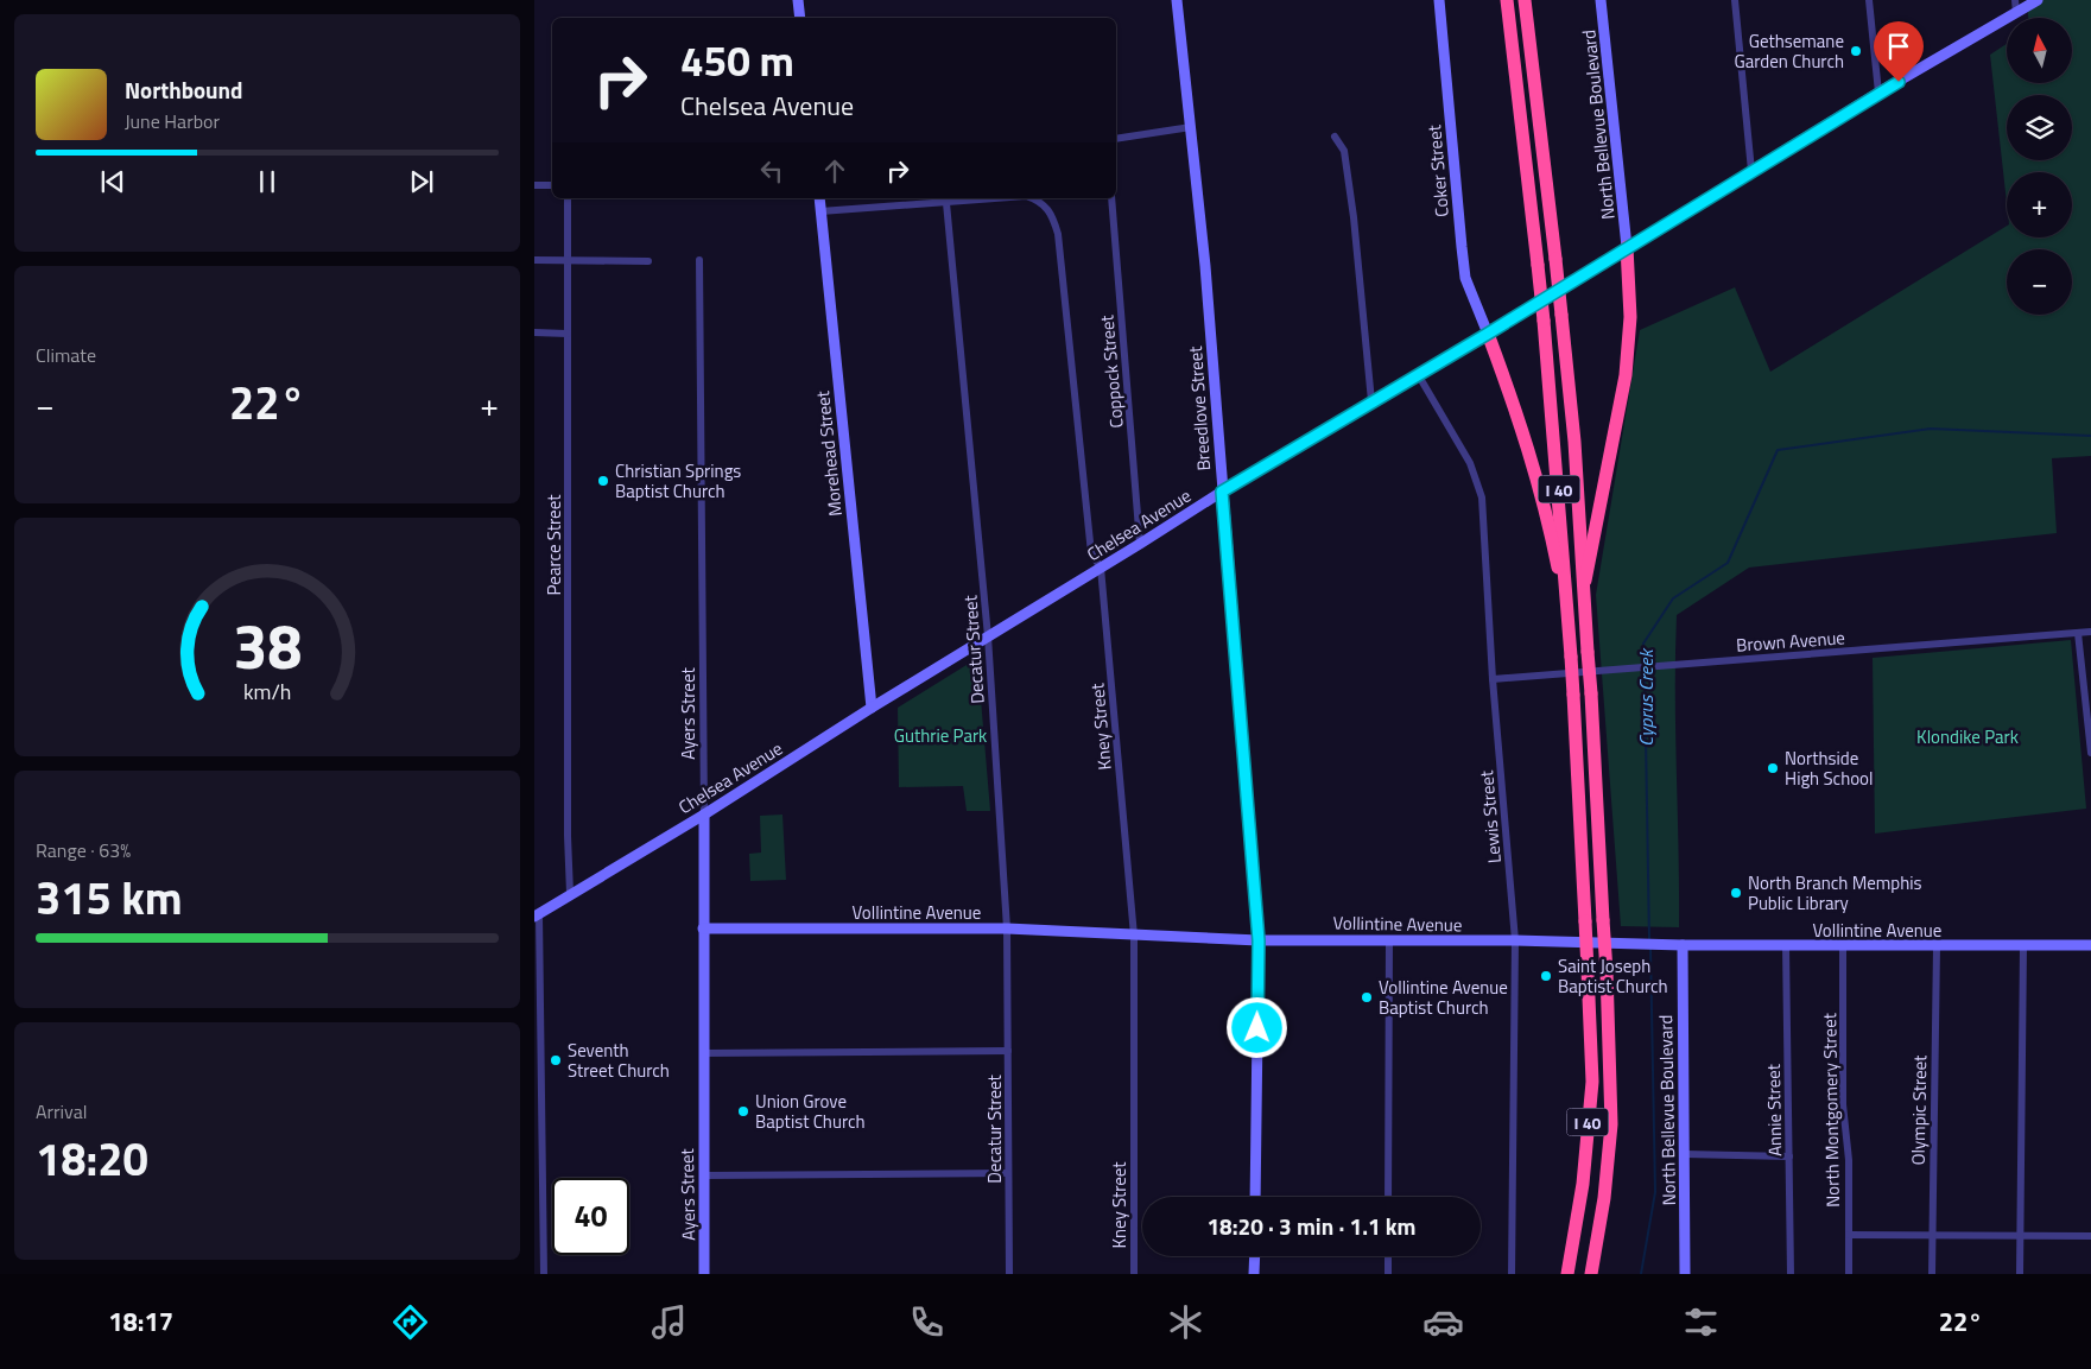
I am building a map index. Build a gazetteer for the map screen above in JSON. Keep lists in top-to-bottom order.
{
  "streets": {
    "highway": ["I 40"],
    "street": [
      "North Bellevue Boulevard",
      "Coker Street",
      "Coppock Street",
      "Breedlove Street",
      "Morehead Street",
      "Chelsea Avenue",
      "Pearce Street",
      "Brown Avenue",
      "Decatur Street",
      "Ayers Street",
      "Kney Street",
      "Lewis Street",
      "Vollintine Avenue",
      "Annie Street",
      "North Montgomery Street",
      "Olympic Street"
    ]
  },
  "crossings": [
    ["North Bellevue Boulevard", "Chelsea Avenue"],
    ["North Bellevue Boulevard", "Vollintine Avenue"],
    ["Coker Street", "Chelsea Avenue"],
    ["Coppock Street", "Chelsea Avenue"],
    ["Breedlove Street", "Chelsea Avenue"],
    ["Breedlove Street", "Vollintine Avenue"],
    ["Morehead Street", "Chelsea Avenue"],
    ["Chelsea Avenue", "Pearce Street"],
    ["Chelsea Avenue", "Decatur Street"],
    ["Chelsea Avenue", "Ayers Street"],
    ["Chelsea Avenue", "Kney Street"],
    ["Chelsea Avenue", "Lewis Street"],
    ["Brown Avenue", "Lewis Street"],
    ["Decatur Street", "Vollintine Avenue"],
    ["Ayers Street", "Vollintine Avenue"],
    ["Kney Street", "Vollintine Avenue"],
    ["Lewis Street", "Vollintine Avenue"],
    ["Vollintine Avenue", "Annie Street"],
    ["Vollintine Avenue", "North Montgomery Street"],
    ["Vollintine Avenue", "Olympic Street"]
  ],
  "water": ["Cyprus Creek"],
  "parks": ["Guthrie Park", "Klondike Park"],
  "places": [
    "Gethsemane Garden Church",
    "Christian Springs Baptist Church",
    "Northside High School",
    "North Branch Memphis Public Library",
    "Saint Joseph Baptist Church",
    "Vollintine Avenue Baptist Church",
    "Seventh Street Church",
    "Union Grove Baptist Church"
  ],
  "north": "top",
  "page": {
    "map_buttons": ["+", "−"],
    "turn": ["450 m", "Chelsea Avenue"],
    "song": ["Northbound", "June Harbor"],
    "tile": [
      "Climate",
      ["Range · 63%", "315 km"],
      ["Arrival", "18:20"]
    ],
    "heat": ["−", "22°", "+"],
    "limit": "40",
    "trip": "18:20 · 3 min · 1.1 km",
    "tabs": ["18:17", "22°"],
    "gauge": ["38", "km/h"]
  }
}
